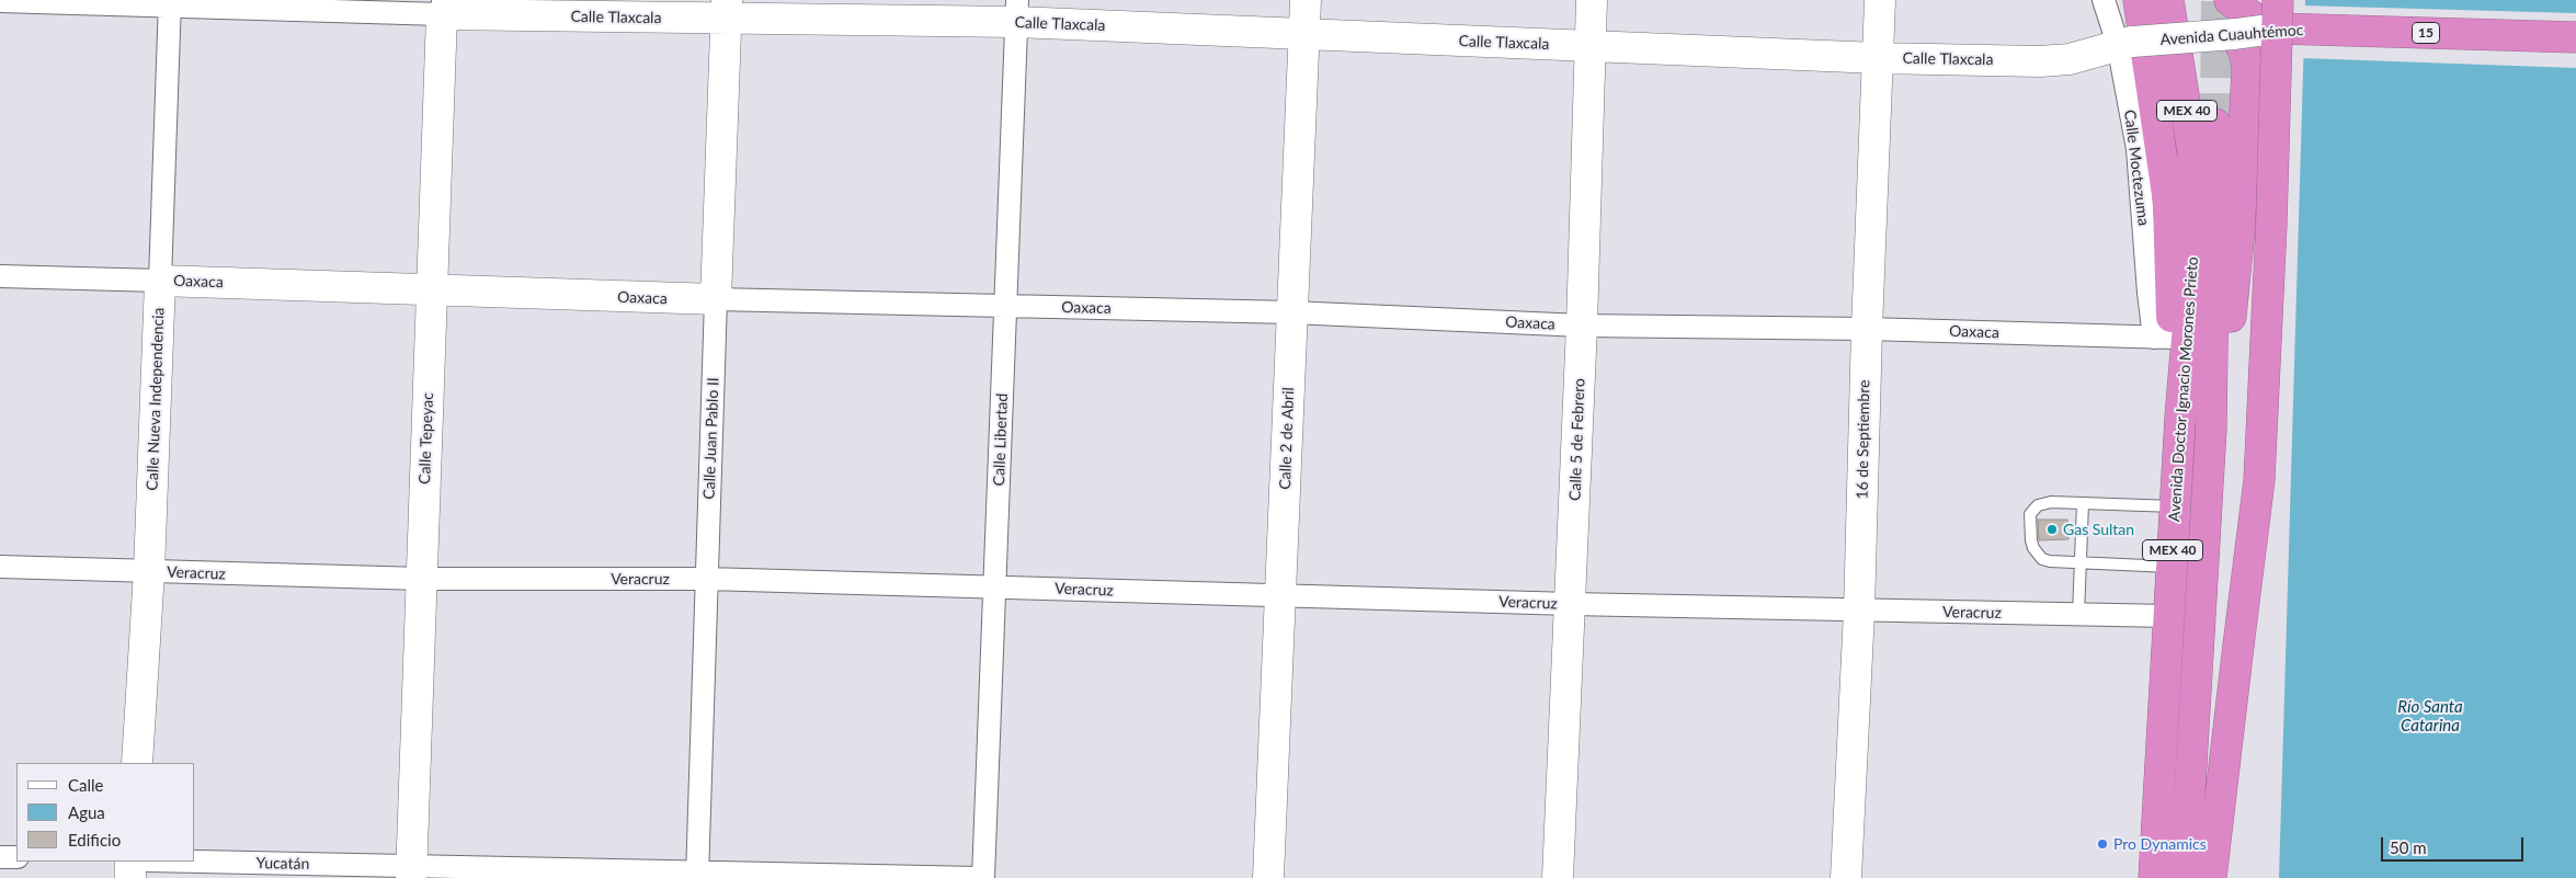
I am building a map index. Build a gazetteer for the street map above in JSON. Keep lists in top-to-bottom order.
{
  "streets": {
    "highway": [
      "15",
      "Avenida Cuauhtémoc",
      "MEX 40",
      "Avenida Doctor Ignacio Morones Prieto"
    ],
    "street": [
      "Calle Tlaxcala",
      "Calle Moctezuma",
      "Oaxaca",
      "Calle Nueva Independencia",
      "Calle Tepeyac",
      "Calle Juan Pablo II",
      "Calle 2 de Abril",
      "Calle Libertad",
      "Calle 5 de Febrero",
      "16 de Septiembre",
      "Veracruz",
      "Yucatán"
    ]
  },
  "crossings": [
    ["Calle Tlaxcala", "Avenida Cuauhtémoc"],
    ["Calle Tlaxcala", "Calle Moctezuma"],
    ["Calle Tlaxcala", "Calle Nueva Independencia"],
    ["Calle Tlaxcala", "Calle Tepeyac"],
    ["Calle Tlaxcala", "Calle Juan Pablo II"],
    ["Calle Tlaxcala", "Calle 2 de Abril"],
    ["Calle Tlaxcala", "Calle Libertad"],
    ["Calle Tlaxcala", "Calle 5 de Febrero"],
    ["Calle Tlaxcala", "16 de Septiembre"],
    ["Avenida Cuauhtémoc", "Calle Moctezuma"],
    ["Calle Moctezuma", "Oaxaca"],
    ["Oaxaca", "Calle Nueva Independencia"],
    ["Oaxaca", "Calle Tepeyac"],
    ["Oaxaca", "Calle Juan Pablo II"],
    ["Oaxaca", "Calle 2 de Abril"],
    ["Oaxaca", "Calle Libertad"],
    ["Oaxaca", "Calle 5 de Febrero"],
    ["Oaxaca", "16 de Septiembre"],
    ["Avenida Doctor Ignacio Morones Prieto", "Veracruz"],
    ["Calle Nueva Independencia", "Veracruz"],
    ["Calle Tepeyac", "Veracruz"],
    ["Calle Tepeyac", "Yucatán"],
    ["Calle Juan Pablo II", "Veracruz"],
    ["Calle Juan Pablo II", "Yucatán"],
    ["Calle 2 de Abril", "Veracruz"],
    ["Calle Libertad", "Veracruz"],
    ["Calle 5 de Febrero", "Veracruz"],
    ["16 de Septiembre", "Veracruz"]
  ],
  "water": ["Río Santa Catarina"],
  "places": ["Gas Sultan", "Pro Dynamics"],
  "legend": ["Calle", "Agua", "Edificio"],
  "scale_bar": "50 m"
}
